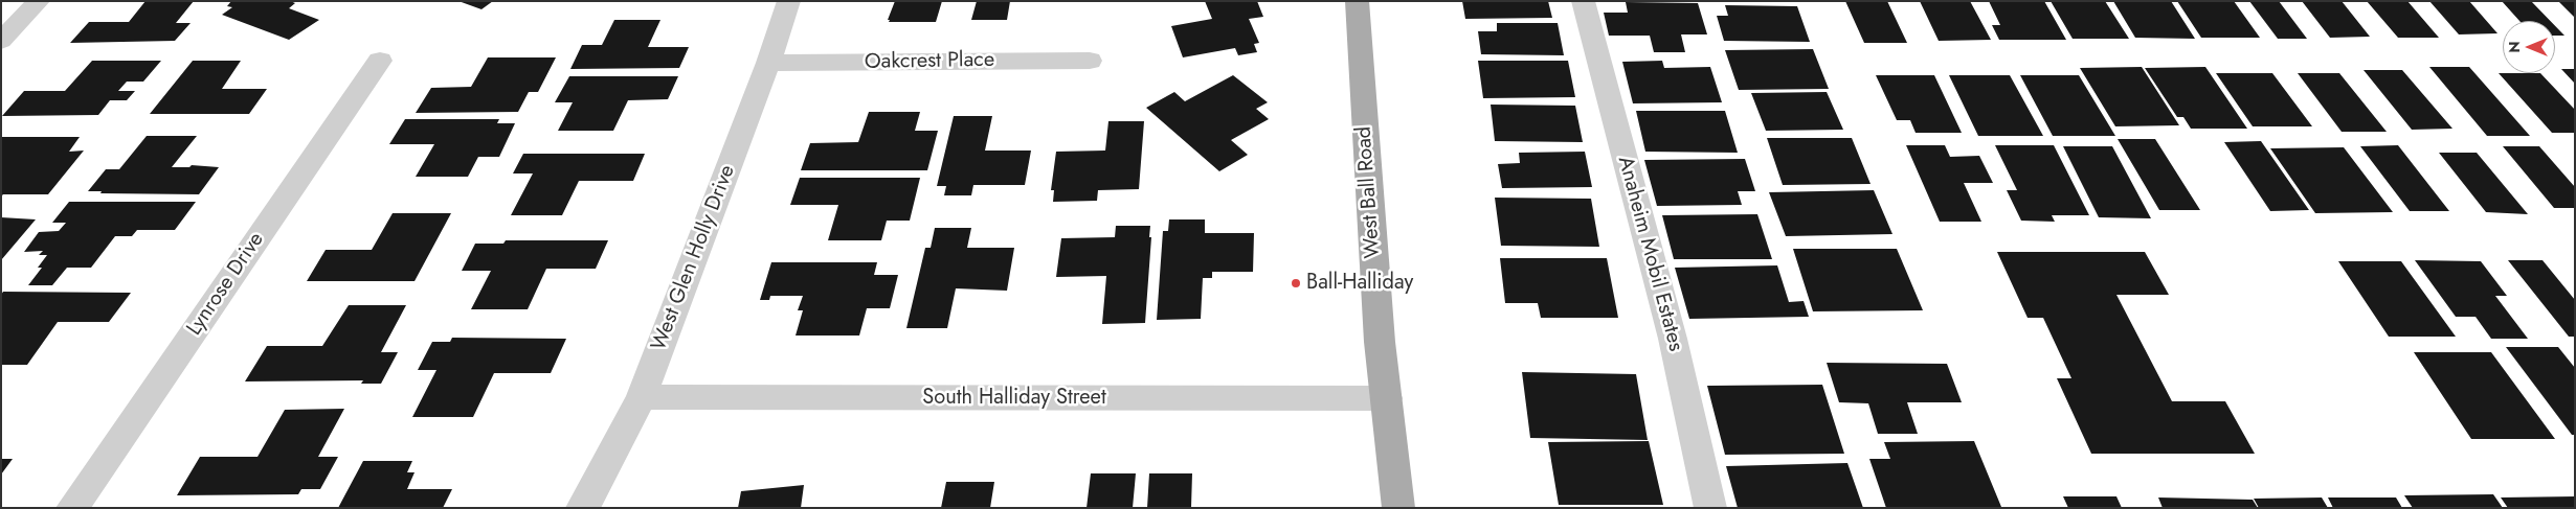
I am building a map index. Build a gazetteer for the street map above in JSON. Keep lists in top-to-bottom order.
{
  "streets": {
    "main road": ["West Ball Road"],
    "street": [
      "Oakcrest Place",
      "Anaheim Mobil Estates",
      "West Glen Holly Drive",
      "Lynrose Drive",
      "South Halliday Street"
    ]
  },
  "crossings": [
    ["Oakcrest Place", "West Glen Holly Drive"],
    ["West Ball Road", "South Halliday Street"],
    ["West Glen Holly Drive", "South Halliday Street"]
  ],
  "places": ["Ball-Halliday"],
  "north": "left"
}
